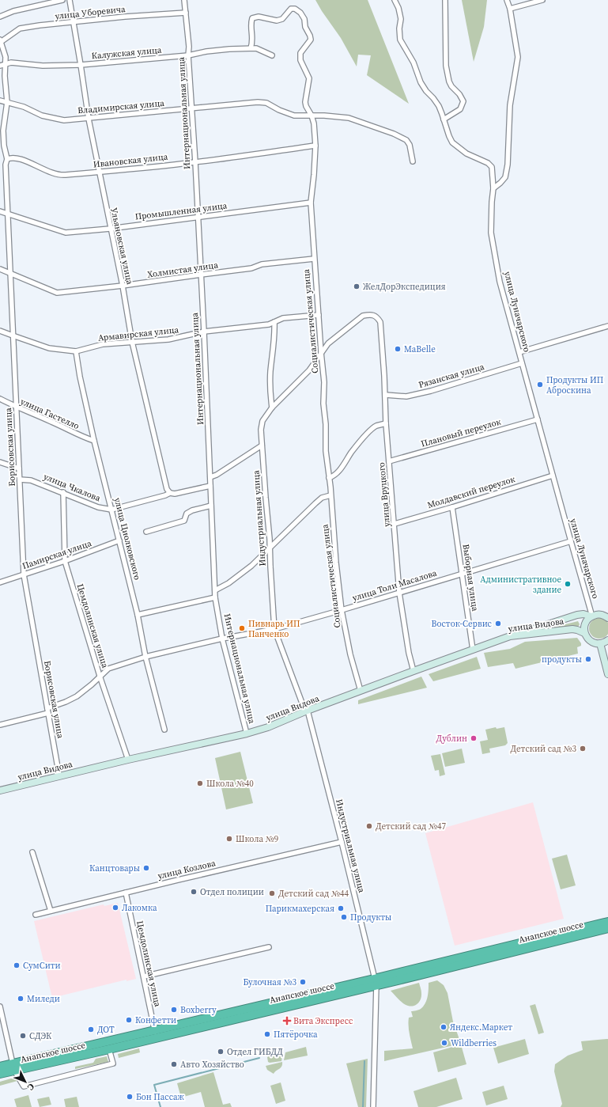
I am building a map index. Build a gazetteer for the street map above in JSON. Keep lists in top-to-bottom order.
{
  "streets": {
    "highway": ["Анапское шоссе"],
    "street": [
      "улица Уборевича",
      "Калужская улица",
      "Владимирская улица",
      "Интернациональная улица",
      "Ивановская улица",
      "Промышленная улица",
      "Ульяновская улица",
      "Холмистая улица",
      "улица Луначарского",
      "Социалистическая улица",
      "Армавирская улица",
      "Рязанская улица",
      "улица Гастелло",
      "Плановый переулок",
      "Борисовская улица",
      "улица Чкалова",
      "Молдавский переулок",
      "улица Вруцкого",
      "Индустриальная улица",
      "улица Циолковского",
      "Памирская улица",
      "Выборная улица",
      "улица Толи Масалова",
      "улица Видова",
      "Цемдолинская улица",
      "улица Козлова"
    ]
  },
  "crossings": [
    ["улица Уборевича", "Интернациональная улица"],
    ["улица Уборевича", "Ульяновская улица"],
    ["улица Уборевича", "Борисовская улица"],
    ["Калужская улица", "Интернациональная улица"],
    ["Калужская улица", "Ульяновская улица"],
    ["Калужская улица", "Социалистическая улица"],
    ["Калужская улица", "Борисовская улица"],
    ["Владимирская улица", "Интернациональная улица"],
    ["Владимирская улица", "Ульяновская улица"],
    ["Владимирская улица", "Социалистическая улица"],
    ["Владимирская улица", "Борисовская улица"],
    ["Интернациональная улица", "Ивановская улица"],
    ["Интернациональная улица", "Промышленная улица"],
    ["Интернациональная улица", "Холмистая улица"],
    ["Интернациональная улица", "Армавирская улица"],
    ["Интернациональная улица", "улица Чкалова"],
    ["Интернациональная улица", "улица Толи Масалова"],
    ["Интернациональная улица", "улица Видова"],
    ["Ивановская улица", "Ульяновская улица"],
    ["Ивановская улица", "Социалистическая улица"],
    ["Ивановская улица", "Борисовская улица"],
    ["Промышленная улица", "Ульяновская улица"],
    ["Промышленная улица", "Социалистическая улица"],
    ["Промышленная улица", "Борисовская улица"],
    ["Ульяновская улица", "Холмистая улица"],
    ["Ульяновская улица", "Армавирская улица"],
    ["Ульяновская улица", "улица Чкалова"],
    ["Холмистая улица", "Социалистическая улица"],
    ["Холмистая улица", "Борисовская улица"],
    ["улица Луначарского", "Рязанская улица"],
    ["улица Луначарского", "Плановый переулок"],
    ["улица Луначарского", "Молдавский переулок"],
    ["улица Луначарского", "улица Толи Масалова"],
    ["Социалистическая улица", "Армавирская улица"],
    ["Социалистическая улица", "улица Вруцкого"],
    ["Социалистическая улица", "улица Толи Масалова"],
    ["Социалистическая улица", "улица Видова"],
    ["Армавирская улица", "Борисовская улица"],
    ["Армавирская улица", "улица Циолковского"],
    ["Рязанская улица", "улица Вруцкого"],
    ["улица Гастелло", "Борисовская улица"],
    ["улица Гастелло", "улица Циолковского"],
    ["Плановый переулок", "улица Вруцкого"],
    ["Борисовская улица", "улица Чкалова"],
    ["Борисовская улица", "Памирская улица"],
    ["Борисовская улица", "улица Толи Масалова"],
    ["Борисовская улица", "улица Видова"],
    ["улица Чкалова", "улица Циолковского"],
    ["улица Чкалова", "Цемдолинская улица"],
    ["Молдавский переулок", "улица Вруцкого"],
    ["Молдавский переулок", "Выборная улица"],
    ["улица Вруцкого", "улица Толи Масалова"],
    ["улица Вруцкого", "улица Видова"],
    ["Индустриальная улица", "улица Толи Масалова"],
    ["Индустриальная улица", "улица Видова"],
    ["Индустриальная улица", "улица Козлова"],
    ["Индустриальная улица", "Анапское шоссе"],
    ["улица Циолковского", "Памирская улица"],
    ["улица Циолковского", "улица Толи Масалова"],
    ["Памирская улица", "Цемдолинская улица"],
    ["Выборная улица", "улица Толи Масалова"],
    ["Выборная улица", "улица Видова"],
    ["улица Толи Масалова", "Цемдолинская улица"],
    ["улица Видова", "Цемдолинская улица"],
    ["Цемдолинская улица", "улица Козлова"],
    ["Цемдолинская улица", "Анапское шоссе"]
  ],
  "places": {
    "other": [
      "ЖелДорЭкспедиция",
      "MaBelle",
      "Продукты ИП Аброскина",
      "Административное здание",
      "Восток-Сервис",
      "Пивнарь ИП Панченко",
      "продукты",
      "Дублин",
      "Детский сад №3",
      "Школа №40",
      "Детский сад №47",
      "Школа №9",
      "Канцтовары",
      "Отдел полиции",
      "Детский сад №44",
      "Лакомка",
      "Парикмахерская",
      "Продукты",
      "СумСити",
      "Булочная №3",
      "Миледи",
      "Boxberry",
      "Конфетти",
      "Яндекс.Маркет",
      "ДОТ",
      "Пятёрочка",
      "СДЭК",
      "Wildberries",
      "Отдел ГИБДД",
      "Авто Хозяйство",
      "Бон Пассаж"
    ],
    "health": ["Вита Экспресс"]
  },
  "north": "bottom right"
}
